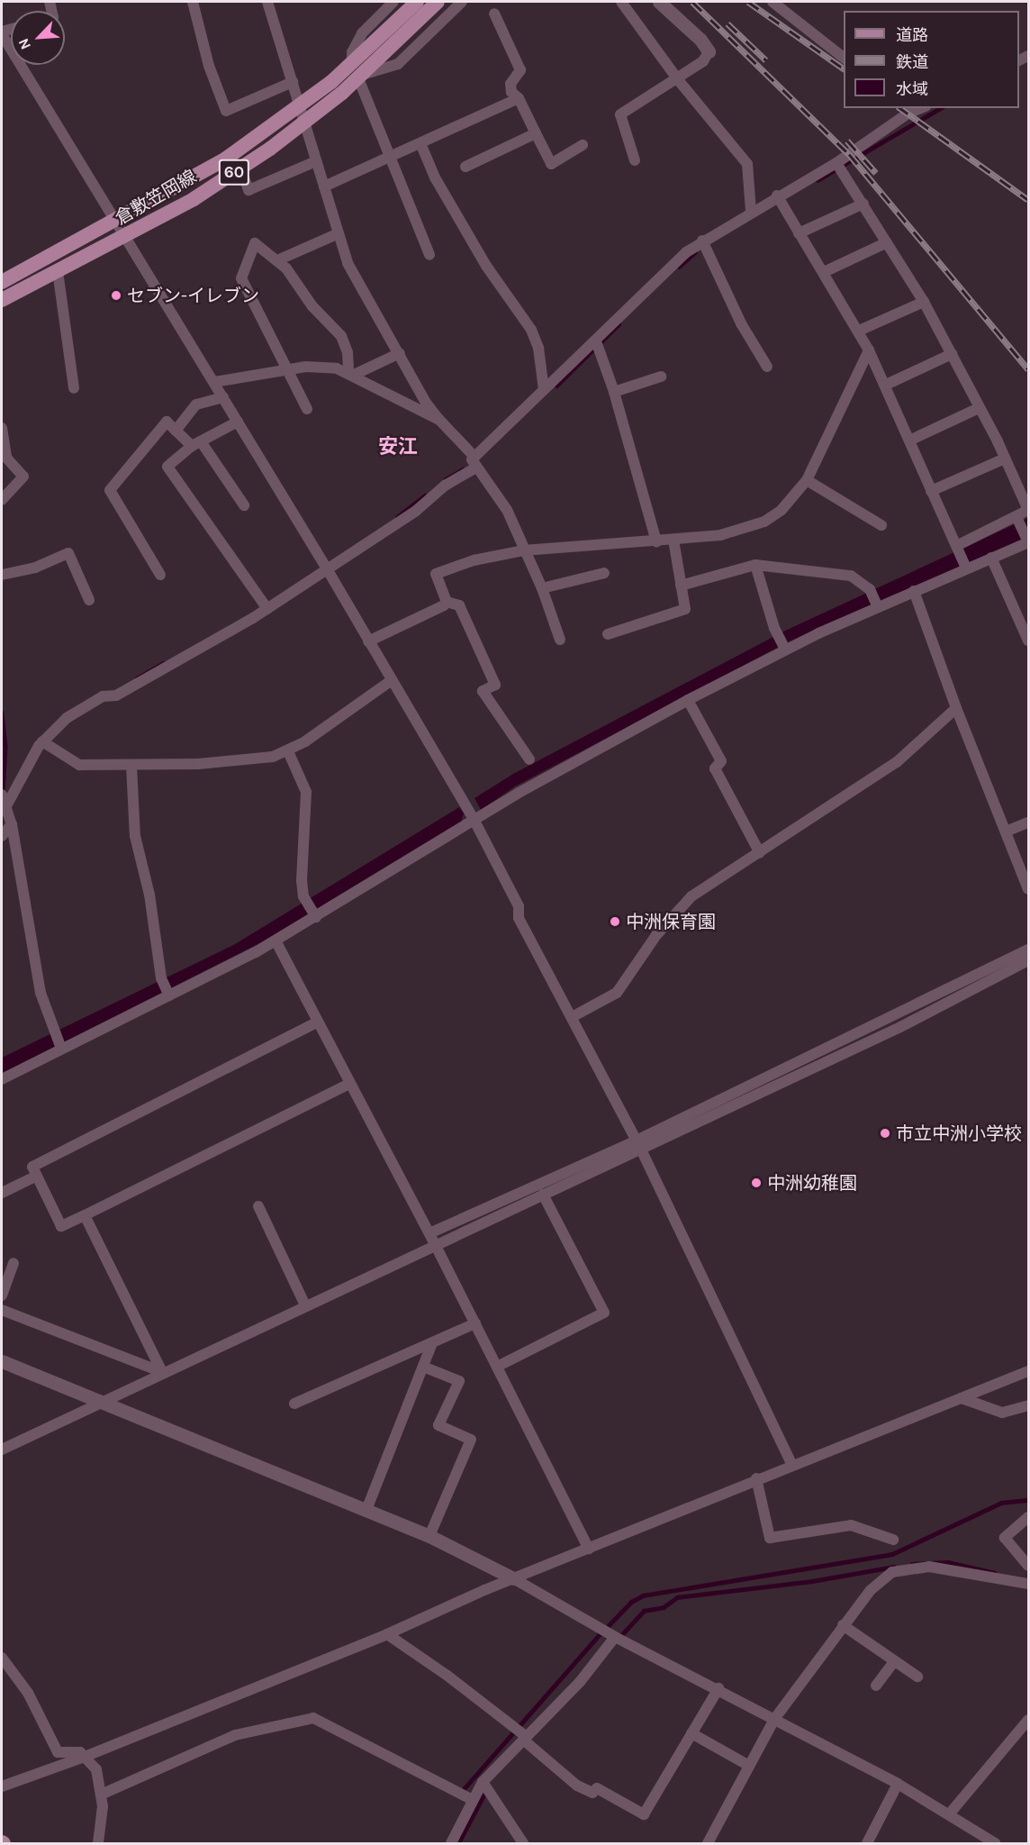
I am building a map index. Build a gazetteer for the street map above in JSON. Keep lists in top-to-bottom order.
{
  "streets": {
    "main road": ["60", "倉敷笠岡線"]
  },
  "districts": ["安江"],
  "places": [
    "セブン-イレブン",
    "中洲保育園",
    "市立中洲小学校",
    "中洲幼稚園"
  ],
  "legend": ["道路", "鉄道", "水域"],
  "north": "bottom left"
}
